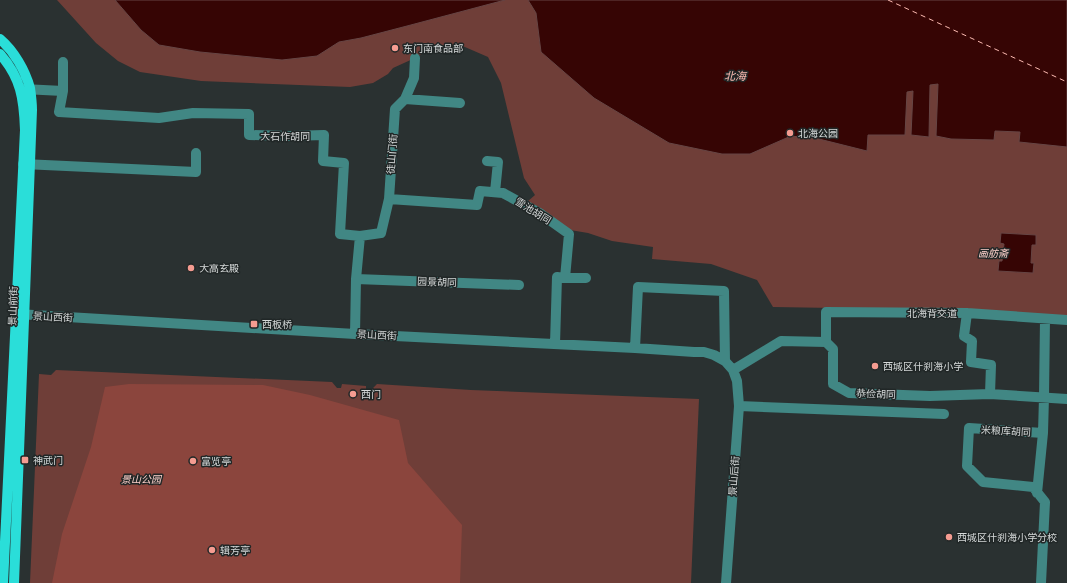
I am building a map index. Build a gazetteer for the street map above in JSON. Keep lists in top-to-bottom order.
{
  "streets": {
    "main road": ["景山前街"],
    "street": [
      "大石作胡同",
      "徒山门街",
      "雪池胡同",
      "园景胡同",
      "北海背交道",
      "景山西街",
      "恭俭胡同",
      "米粮库胡同",
      "景山后街"
    ]
  },
  "crossings": [
    ["大石作胡同", "徒山门街"],
    ["景山前街", "景山西街"],
    ["北海背交道", "恭俭胡同"],
    ["北海背交道", "米粮库胡同"],
    ["景山西街", "景山后街"],
    ["恭俭胡同", "米粮库胡同"]
  ],
  "water": ["北海"],
  "parks": ["画舫斋", "景山公园"],
  "places": {
    "other": [
      "东门南食品部",
      "北海公园",
      "大高玄殿",
      "西城区什刹海小学",
      "西门",
      "富览亭",
      "西城区什刹海小学分校",
      "辑芳亭"
    ],
    "transit": ["西板桥", "神武门"]
  }
}
